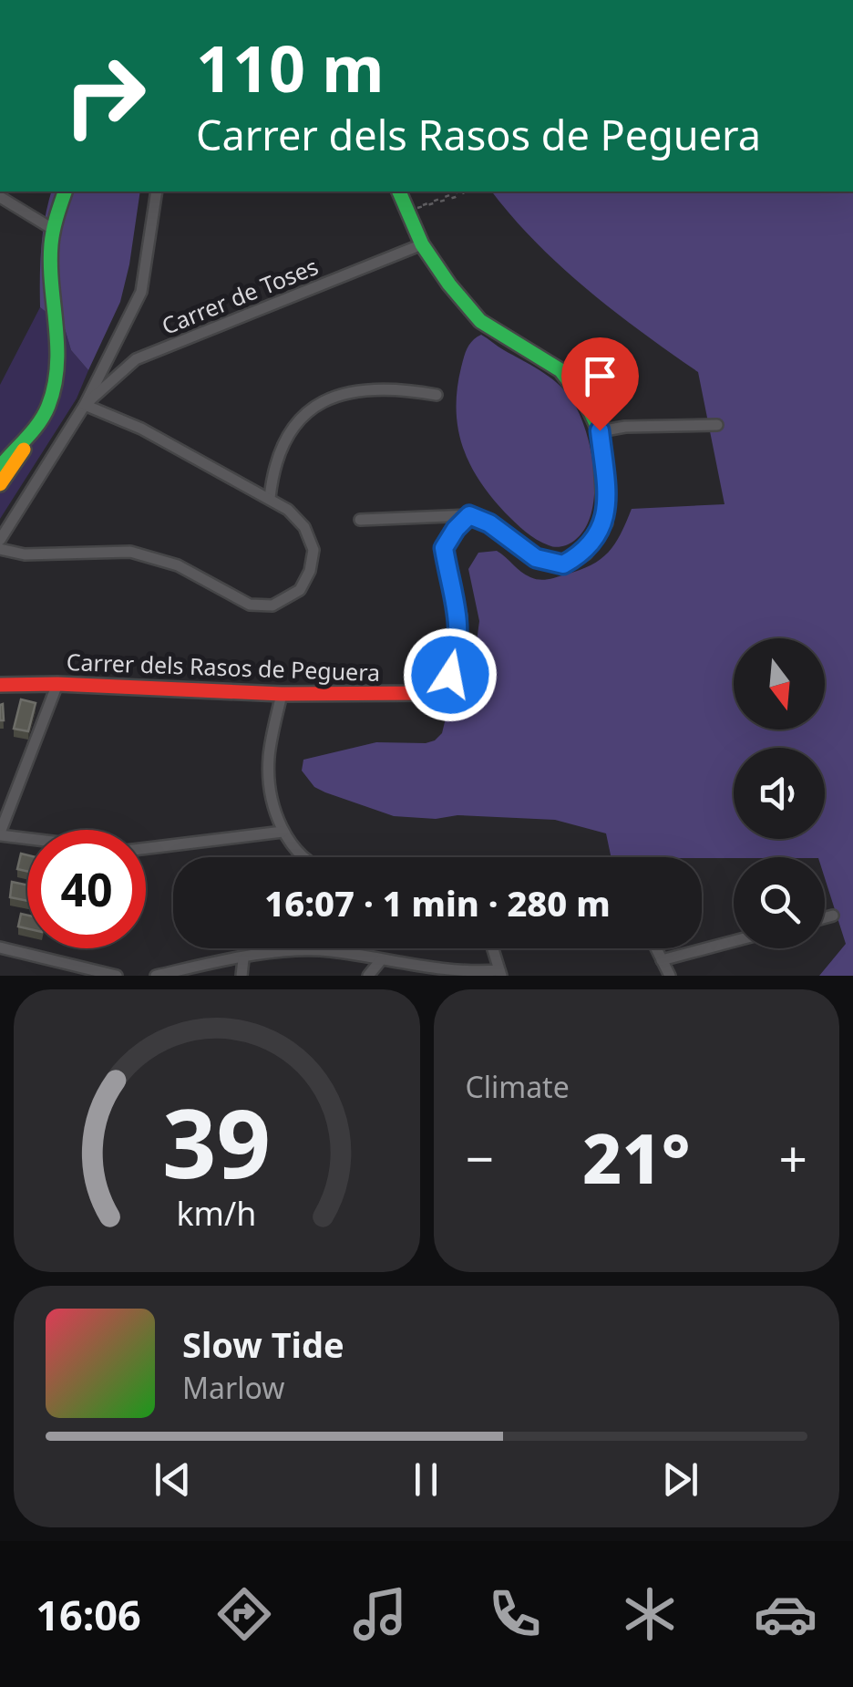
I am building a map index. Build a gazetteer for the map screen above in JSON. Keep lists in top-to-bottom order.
{
  "streets": {
    "street": ["Carrer de Toses", "Carrer dels Rasos de Peguera"]
  },
  "north": "bottom",
  "page": {
    "turn": ["110 m", "Carrer dels Rasos de Peguera"],
    "limit": "40",
    "trip": "16:07 · 1 min · 280 m",
    "tile": "Climate",
    "heat": ["−", "21°", "+"],
    "song": ["Slow Tide", "Marlow"],
    "tabs": "16:06",
    "gauge": ["39", "km/h"]
  }
}
